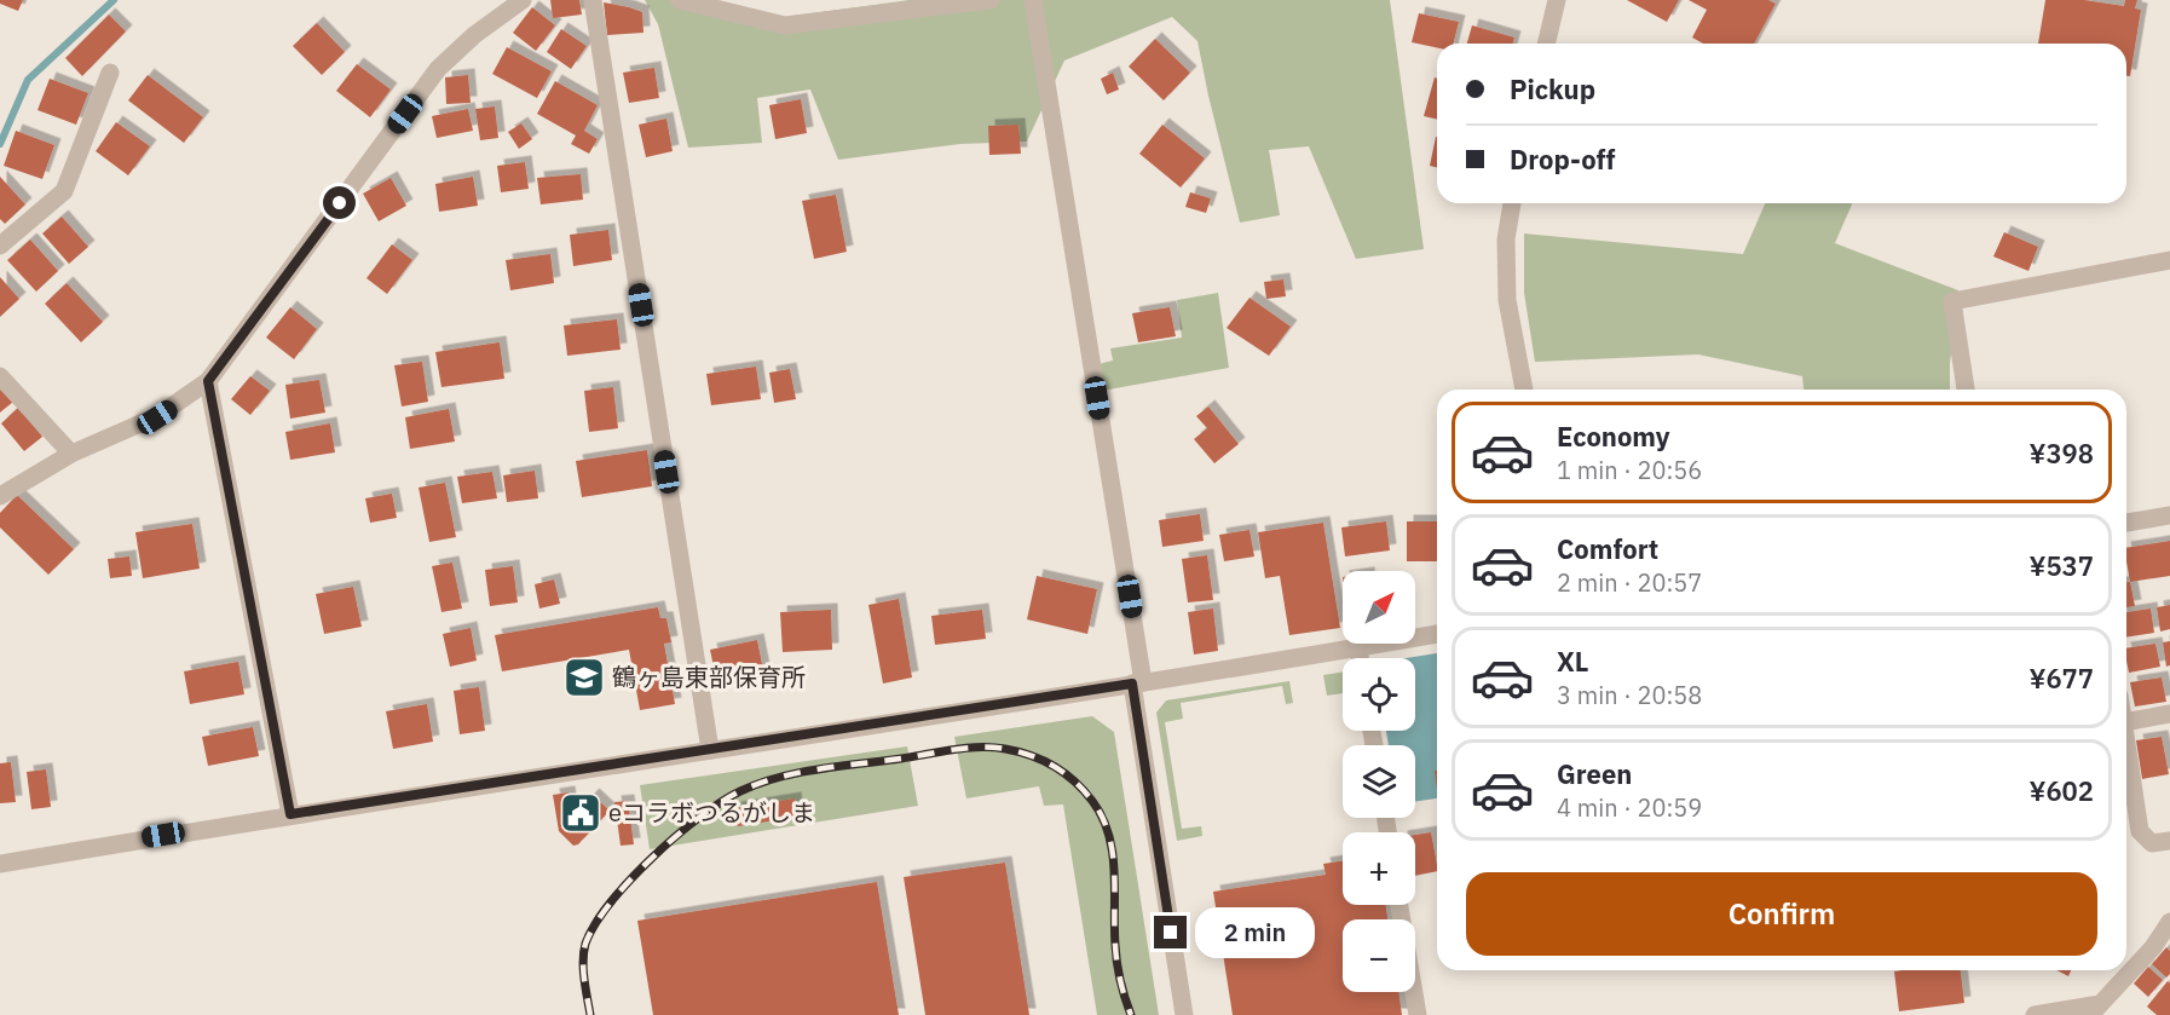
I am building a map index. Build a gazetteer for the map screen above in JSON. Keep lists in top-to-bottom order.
{
  "places": {
    "school or university": ["鶴ヶ島東部保育所"],
    "public building": ["eコラボつるがしま"]
  },
  "north": "top right",
  "page": {
    "banner": ["Pickup", "Drop-off"],
    "list": [
      {
        "name": "Economy",
        "note": "1 min · 20:56",
        "value": "¥398"
      },
      {
        "name": "Comfort",
        "note": "2 min · 20:57",
        "value": "¥537"
      },
      {
        "name": "XL",
        "note": "3 min · 20:58",
        "value": "¥677"
      },
      {
        "name": "Green",
        "note": "4 min · 20:59",
        "value": "¥602"
      }
    ],
    "map_buttons": ["+", "−"],
    "buttons": "Confirm",
    "bubble": "2 min"
  }
}
